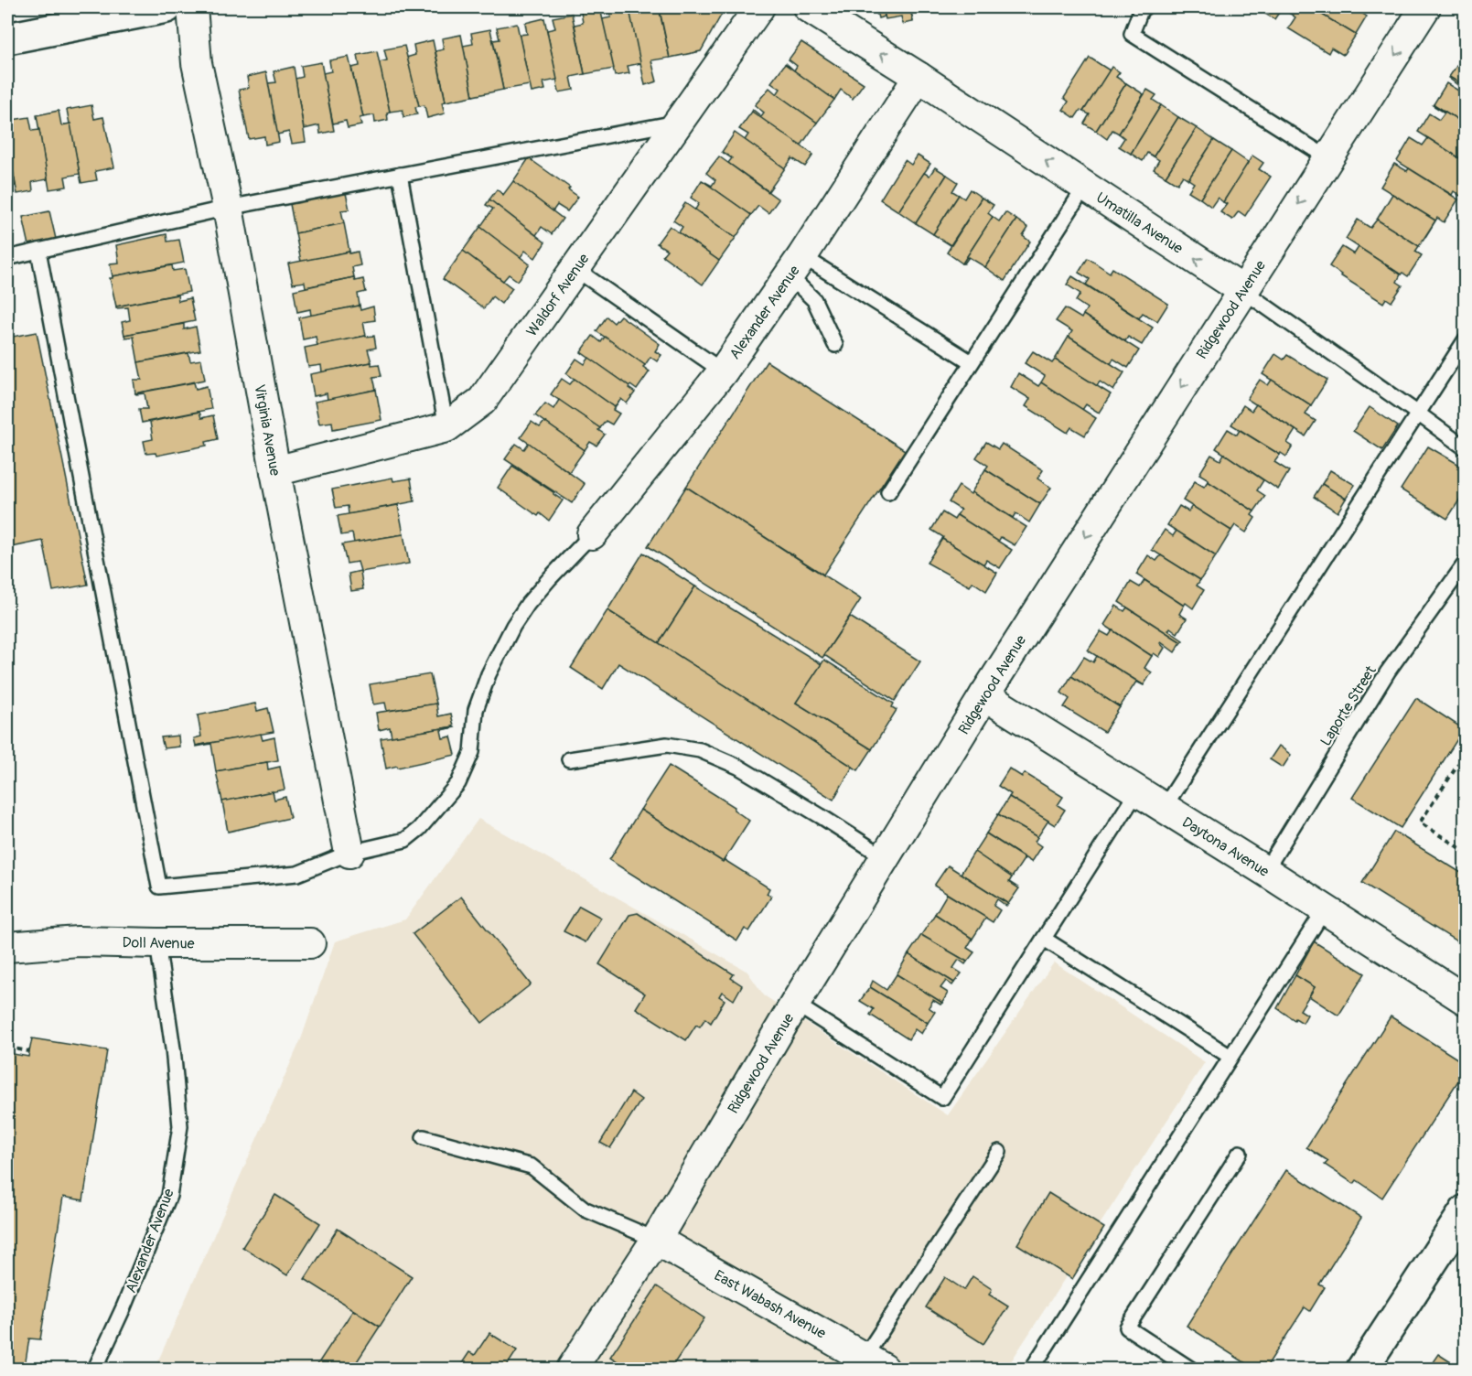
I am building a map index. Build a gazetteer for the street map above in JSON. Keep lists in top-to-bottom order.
{
  "streets": {
    "street": [
      "Umatilla Avenue",
      "Waldorf Avenue",
      "Ridgewood Avenue",
      "Alexander Avenue",
      "Virginia Avenue",
      "Daytona Avenue",
      "Doll Avenue",
      "East Wabash Avenue"
    ],
    "lane": ["Laporte Street"]
  },
  "crossings": [
    ["Umatilla Avenue", "Ridgewood Avenue"],
    ["Umatilla Avenue", "Alexander Avenue"],
    ["Waldorf Avenue", "Virginia Avenue"],
    ["Ridgewood Avenue", "Daytona Avenue"],
    ["Ridgewood Avenue", "East Wabash Avenue"],
    ["Alexander Avenue", "Doll Avenue"],
    ["Laporte Street", "Daytona Avenue"]
  ],
  "one_way": ["Umatilla Avenue", "Ridgewood Avenue"]
}
